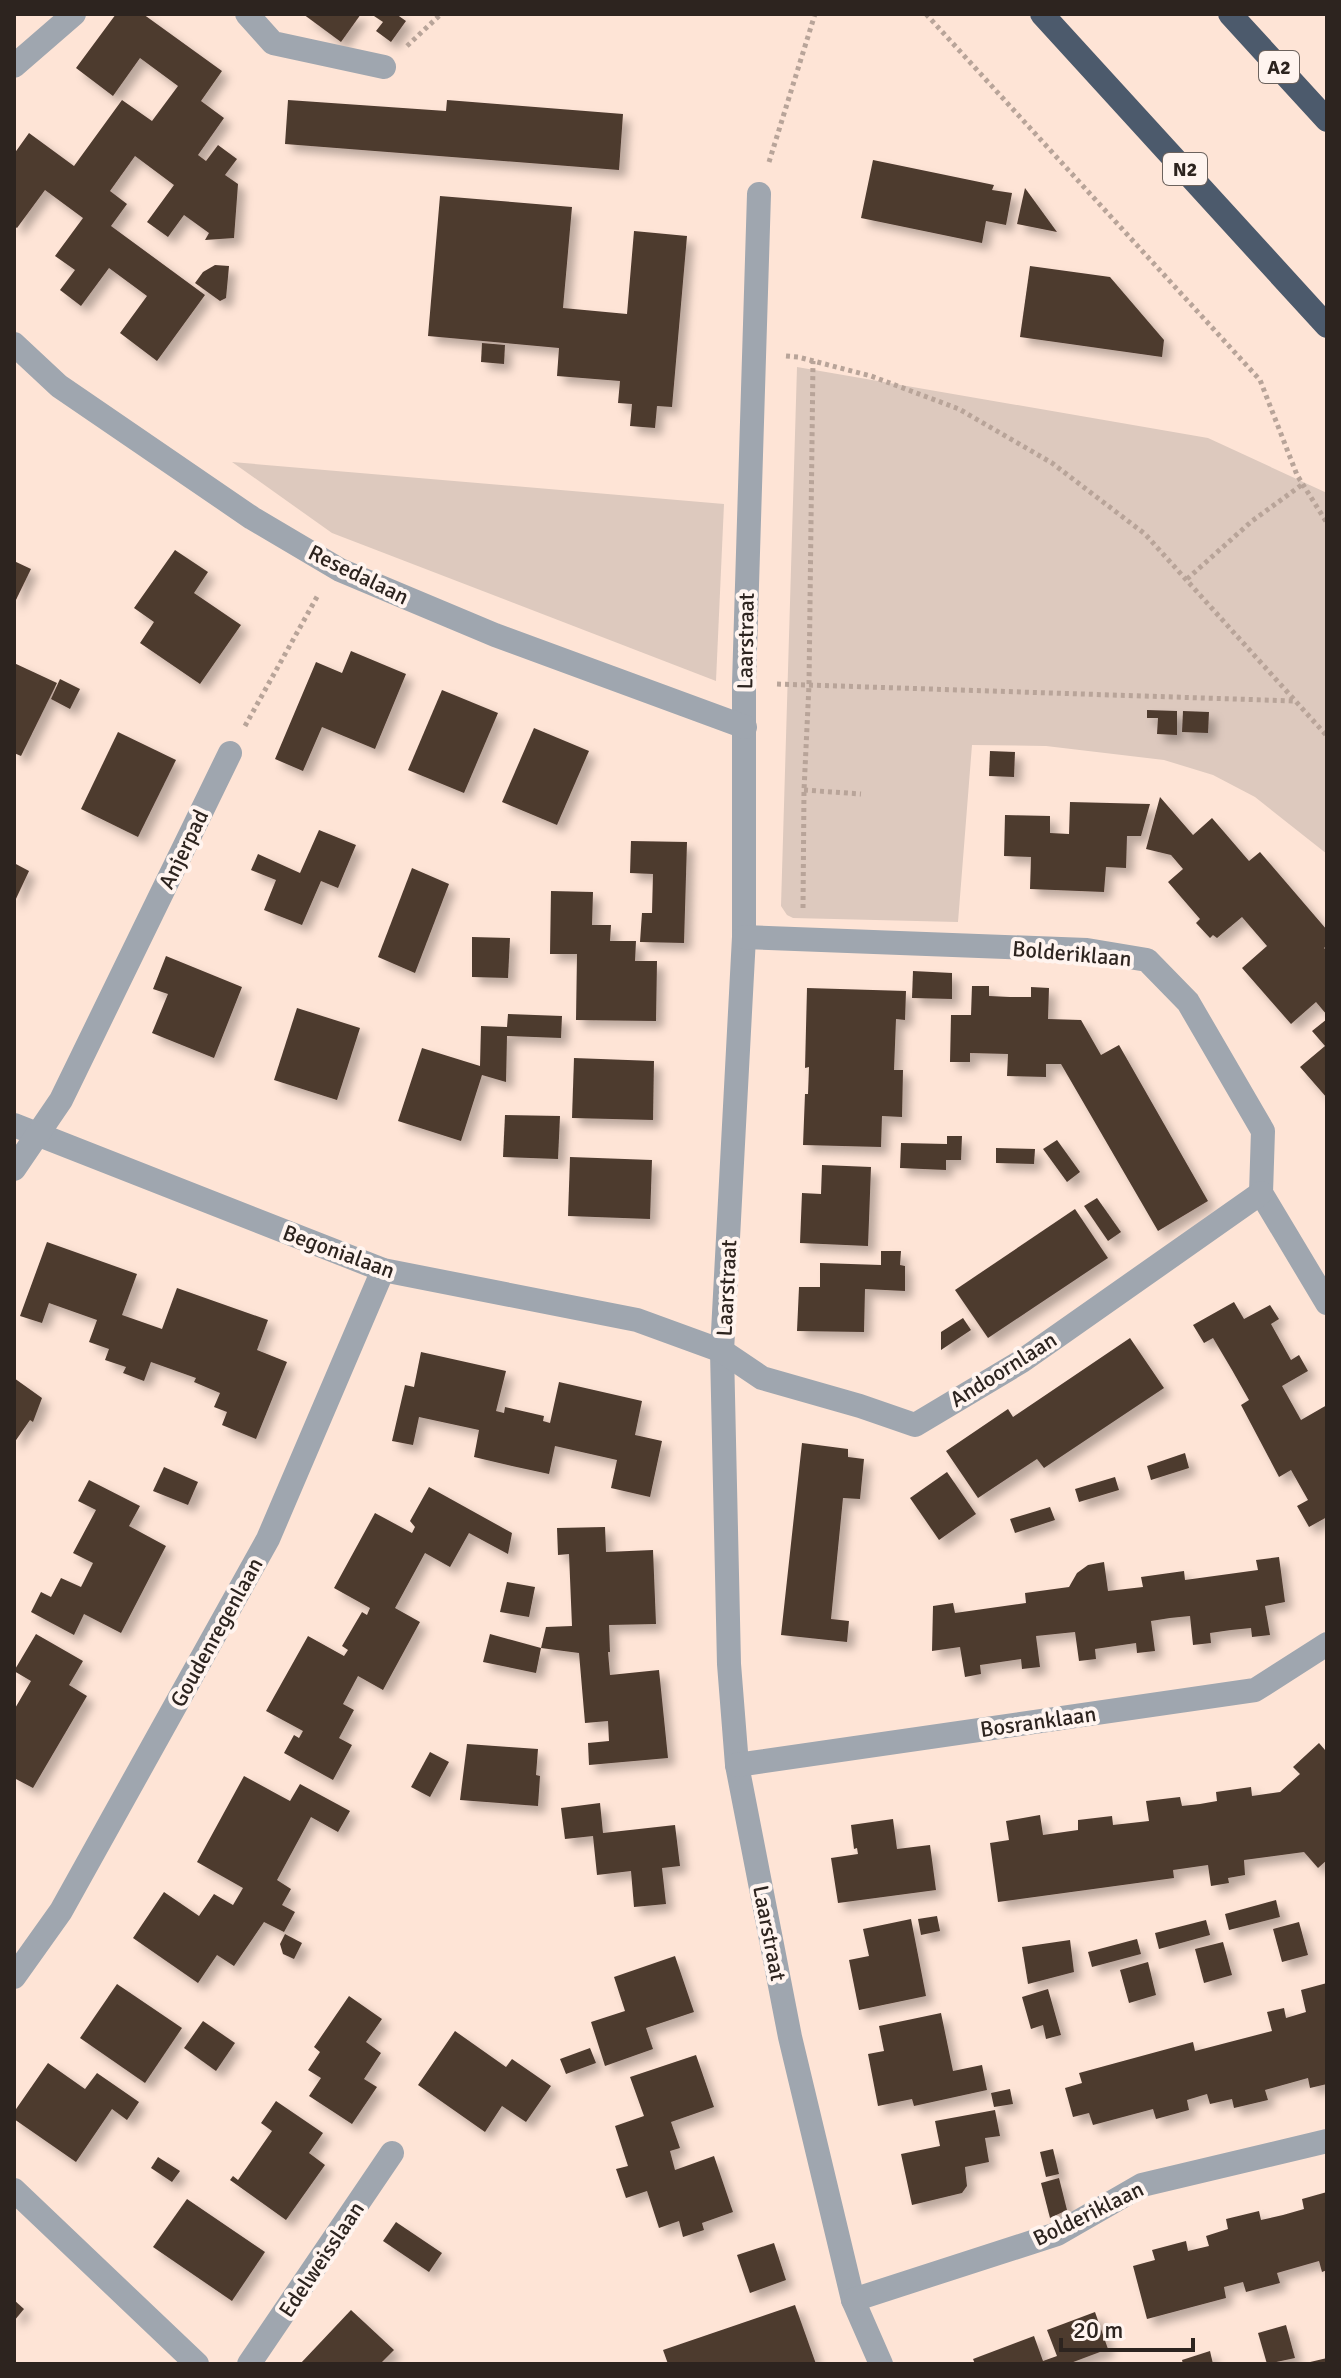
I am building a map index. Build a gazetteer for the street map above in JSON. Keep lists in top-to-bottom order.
{
  "streets": {
    "highway": ["A2", "N2"],
    "street": [
      "Resedalaan",
      "Laarstraat",
      "Anjerpad",
      "Bolderiklaan",
      "Begonialaan",
      "Andoornlaan",
      "Goudenregenlaan",
      "Bosranklaan",
      "Edelweisslaan"
    ]
  },
  "crossings": [
    ["Resedalaan", "Laarstraat"],
    ["Laarstraat", "Bolderiklaan"],
    ["Laarstraat", "Begonialaan"],
    ["Laarstraat", "Andoornlaan"],
    ["Laarstraat", "Bosranklaan"],
    ["Anjerpad", "Begonialaan"],
    ["Bolderiklaan", "Andoornlaan"],
    ["Begonialaan", "Andoornlaan"],
    ["Begonialaan", "Goudenregenlaan"]
  ],
  "scale_bar": "20 m"
}
